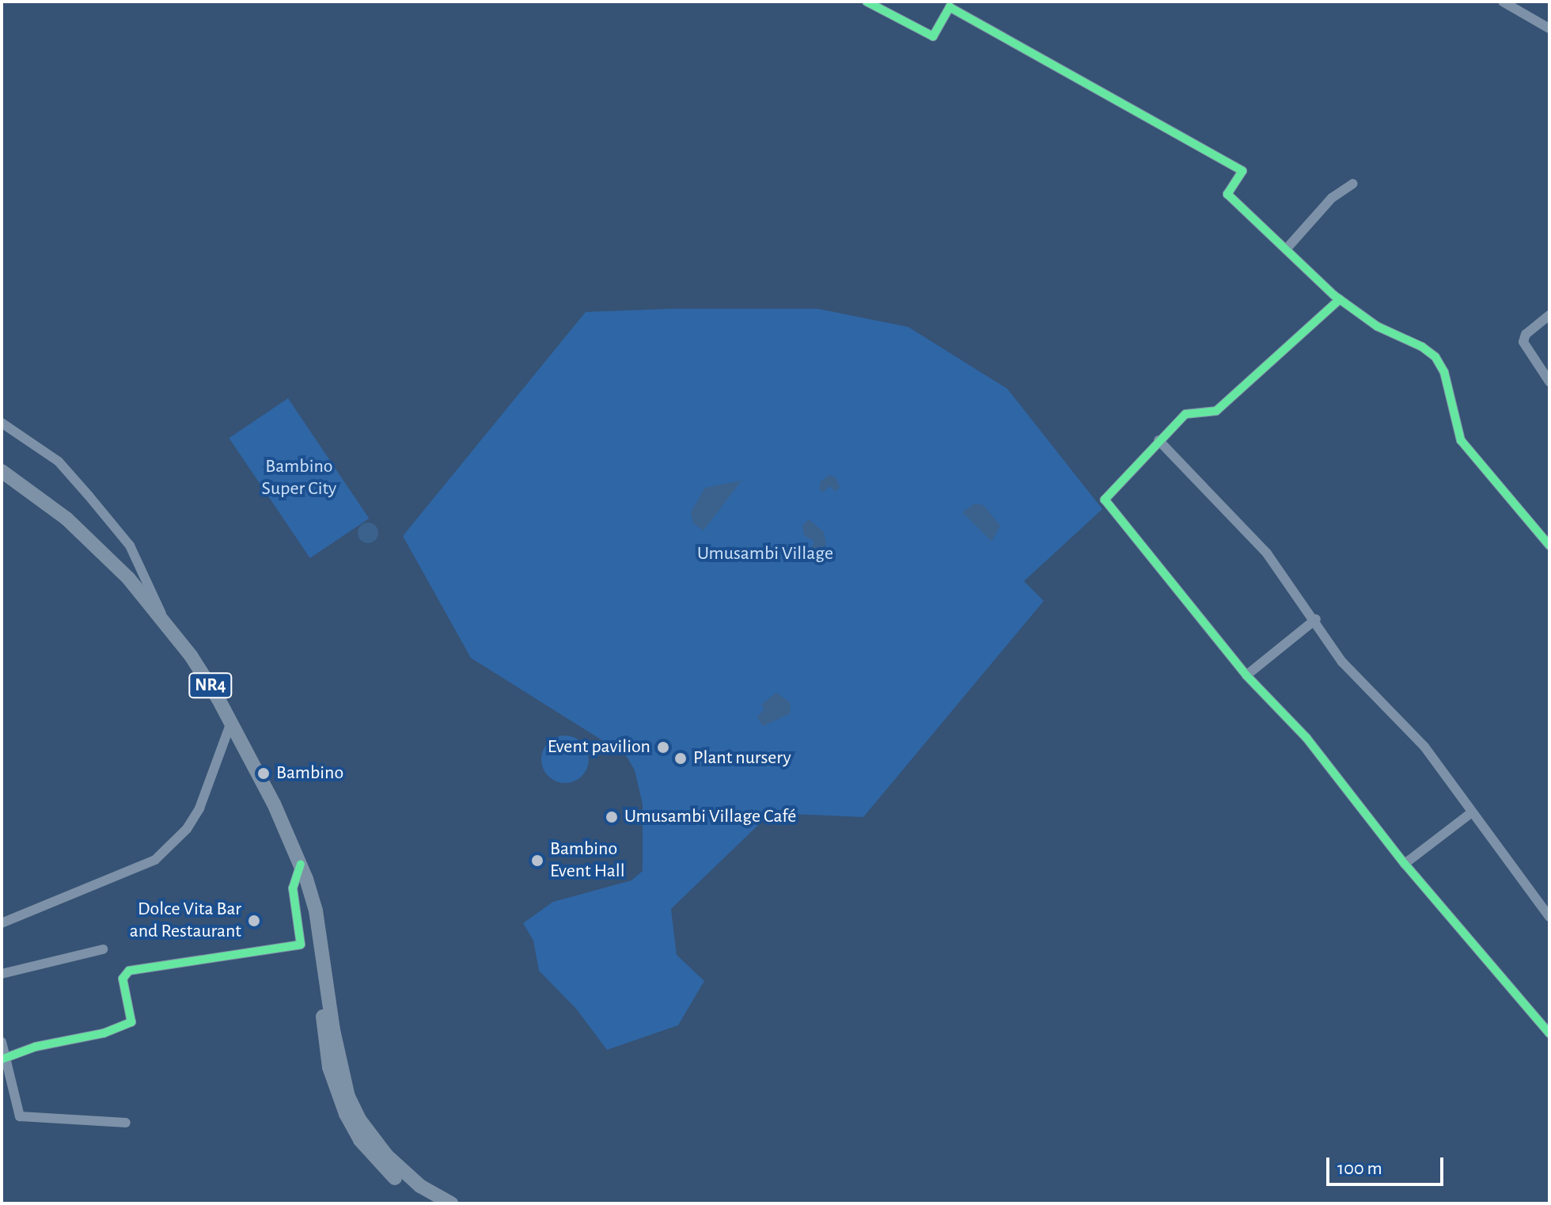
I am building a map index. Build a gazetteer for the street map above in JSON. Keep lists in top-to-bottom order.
{
  "streets": {
    "highway": ["NR4"]
  },
  "parks": ["Bambino Super City", "Umusambi Village"],
  "places": [
    "Event pavilion",
    "Plant nursery",
    "Bambino",
    "Umusambi Village Café",
    "Bambino Event Hall",
    "Dolce Vita Bar and Restaurant"
  ],
  "scale_bar": "100 m"
}
